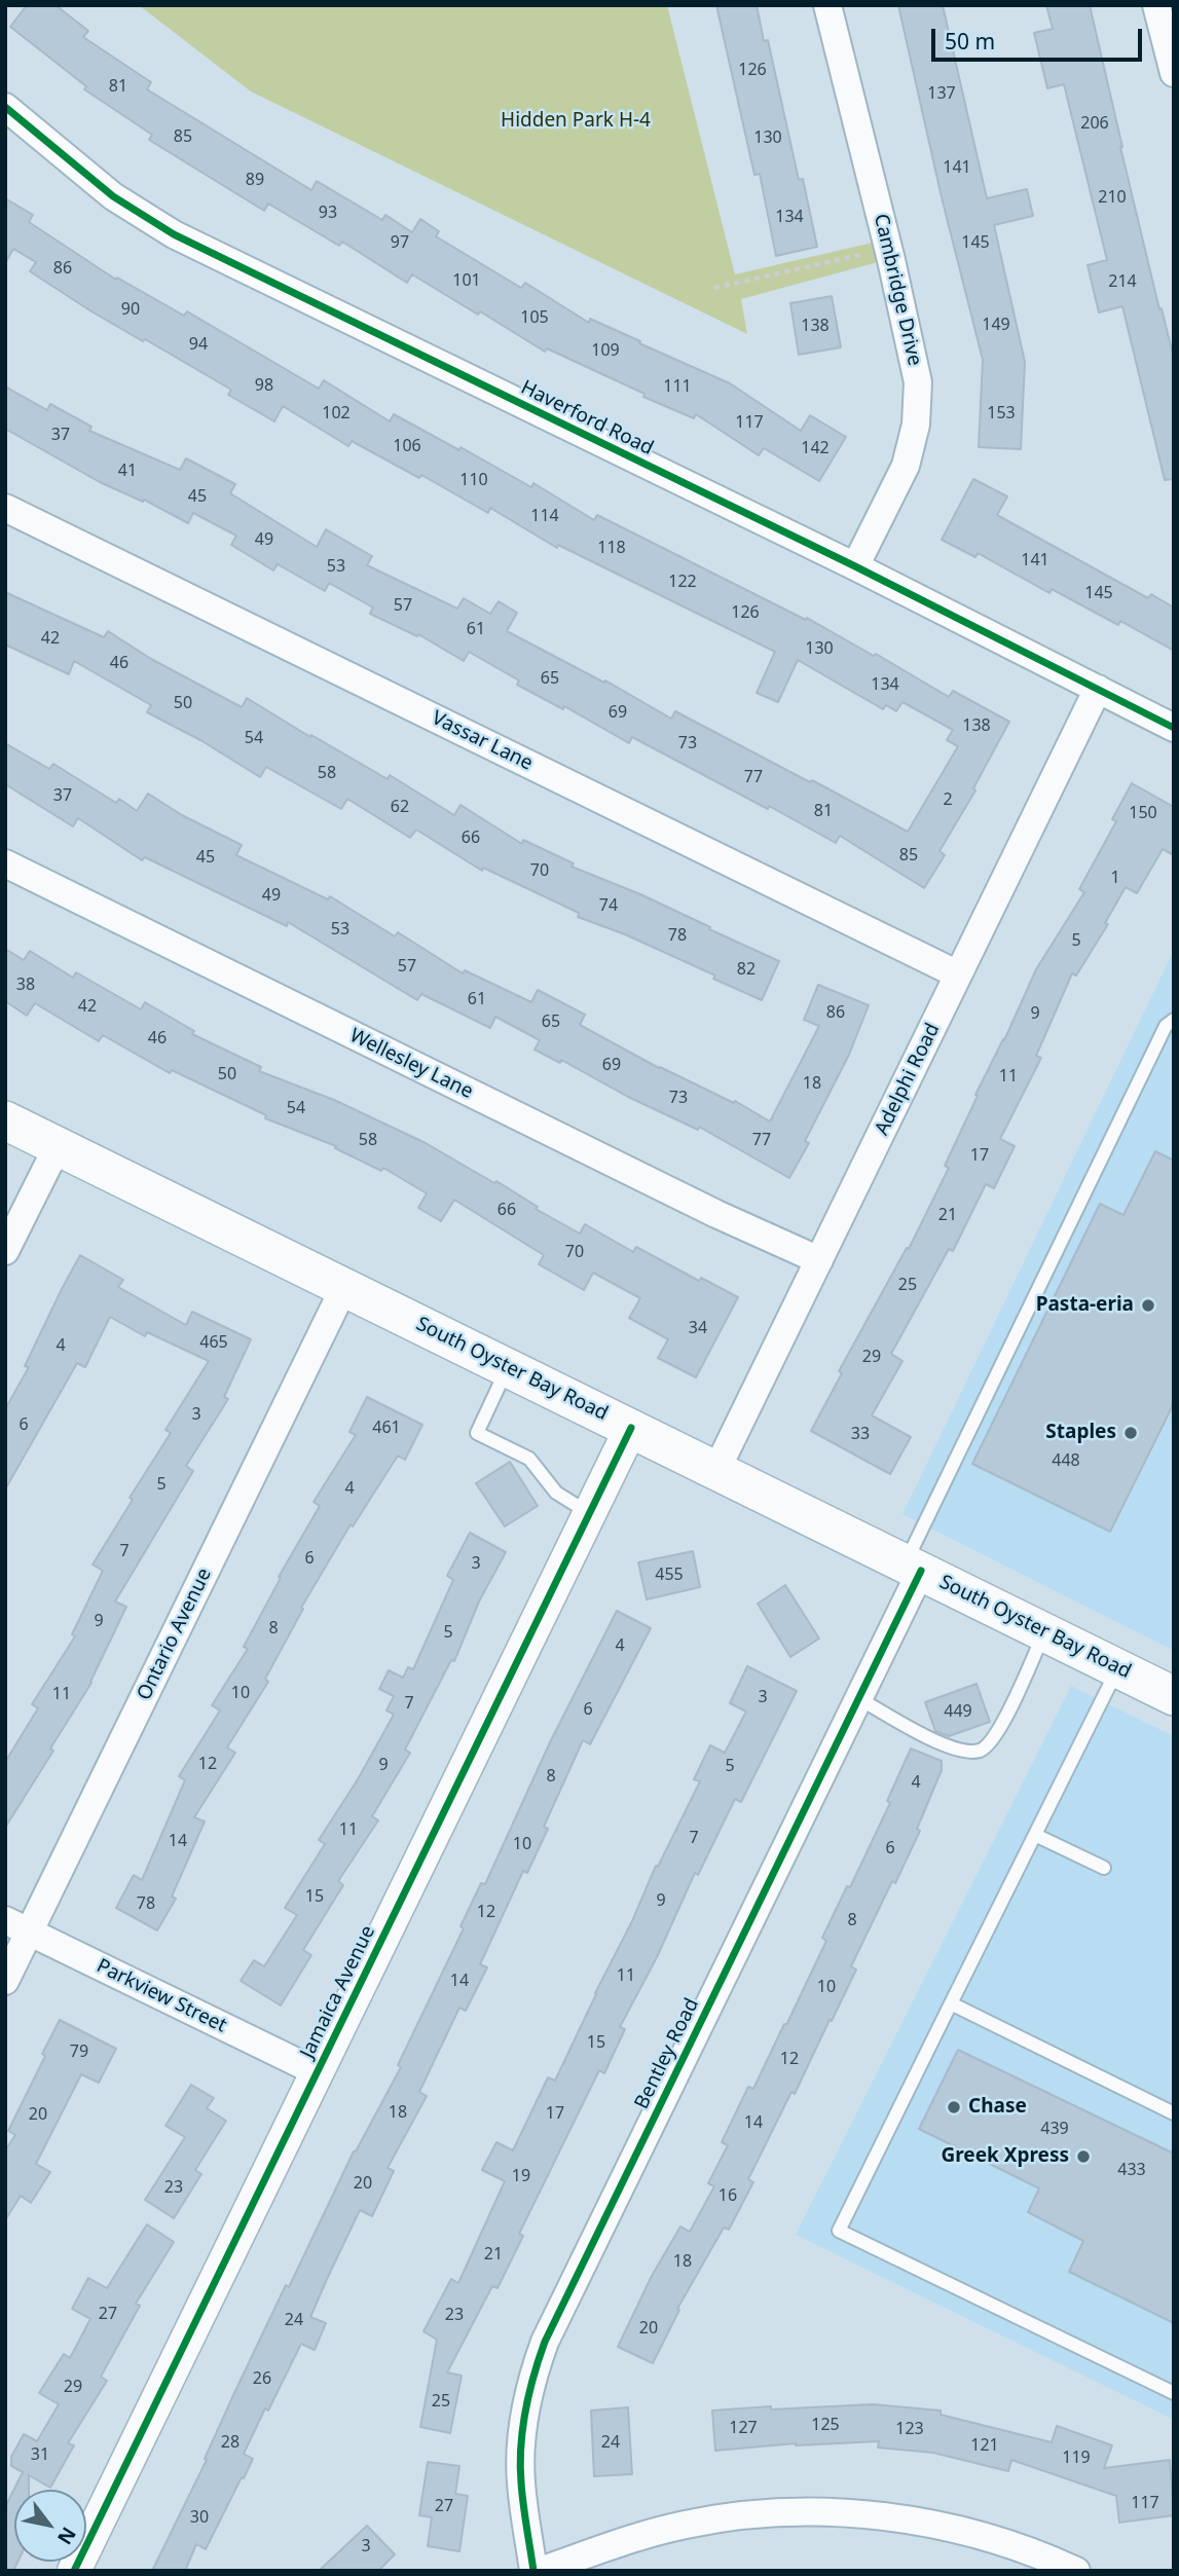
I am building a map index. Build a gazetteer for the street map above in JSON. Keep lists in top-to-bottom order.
{
  "streets": {
    "main road": ["South Oyster Bay Road"],
    "street": [
      "Cambridge Drive",
      "Haverford Road",
      "Vassar Lane",
      "Wellesley Lane",
      "Adelphi Road",
      "Ontario Avenue",
      "Jamaica Avenue",
      "Parkview Street",
      "Bentley Road"
    ]
  },
  "crossings": [
    ["Cambridge Drive", "Haverford Road"],
    ["Haverford Road", "Adelphi Road"],
    ["Vassar Lane", "Adelphi Road"],
    ["Wellesley Lane", "Adelphi Road"],
    ["Adelphi Road", "South Oyster Bay Road"],
    ["South Oyster Bay Road", "Ontario Avenue"],
    ["South Oyster Bay Road", "Jamaica Avenue"],
    ["South Oyster Bay Road", "Bentley Road"],
    ["Ontario Avenue", "Parkview Street"],
    ["Jamaica Avenue", "Parkview Street"]
  ],
  "parks": ["Hidden Park H-4"],
  "places": [
    "Pasta-eria",
    "Staples",
    "Chase",
    "Greek Xpress"
  ],
  "house_numbers": [
    "126",
    "81",
    "137",
    "206",
    "85",
    "130",
    "141",
    "89",
    "210",
    "93",
    "134",
    "97",
    "145",
    "86",
    "101",
    "214",
    "90",
    "105",
    "149",
    "138",
    "94",
    "109",
    "98",
    "111",
    "102",
    "153",
    "117",
    "37",
    "106",
    "142",
    "41",
    "110",
    "45",
    "114",
    "49",
    "118",
    "141",
    "53",
    "122",
    "145",
    "57",
    "126",
    "61",
    "42",
    "130",
    "46",
    "65",
    "134",
    "50",
    "69",
    "138",
    "54",
    "73",
    "58",
    "77",
    "37",
    "2",
    "62",
    "81",
    "150",
    "66",
    "85",
    "45",
    "70",
    "1",
    "49",
    "74",
    "53",
    "78",
    "5",
    "57",
    "82",
    "38",
    "61",
    "42",
    "86",
    "9",
    "65",
    "46",
    "69",
    "50",
    "11",
    "18",
    "73",
    "54",
    "58",
    "77",
    "17",
    "66",
    "21",
    "70",
    "25",
    "34",
    "465",
    "4",
    "29",
    "3",
    "6",
    "461",
    "33",
    "448",
    "5",
    "4",
    "7",
    "6",
    "3",
    "455",
    "9",
    "8",
    "5",
    "4",
    "10",
    "11",
    "3",
    "7",
    "6",
    "449",
    "12",
    "9",
    "5",
    "8",
    "4",
    "11",
    "7",
    "14",
    "10",
    "6",
    "15",
    "9",
    "78",
    "12",
    "8",
    "11",
    "14",
    "10",
    "15",
    "79",
    "12",
    "18",
    "17",
    "20",
    "14",
    "439",
    "433",
    "19",
    "20",
    "23",
    "16",
    "21",
    "18",
    "27",
    "23",
    "24",
    "20",
    "26",
    "29",
    "25",
    "125",
    "127",
    "123",
    "28",
    "24",
    "121",
    "31",
    "119",
    "117",
    "27",
    "30",
    "3"
  ],
  "scale_bar": "50 m",
  "north": "bottom right"
}
